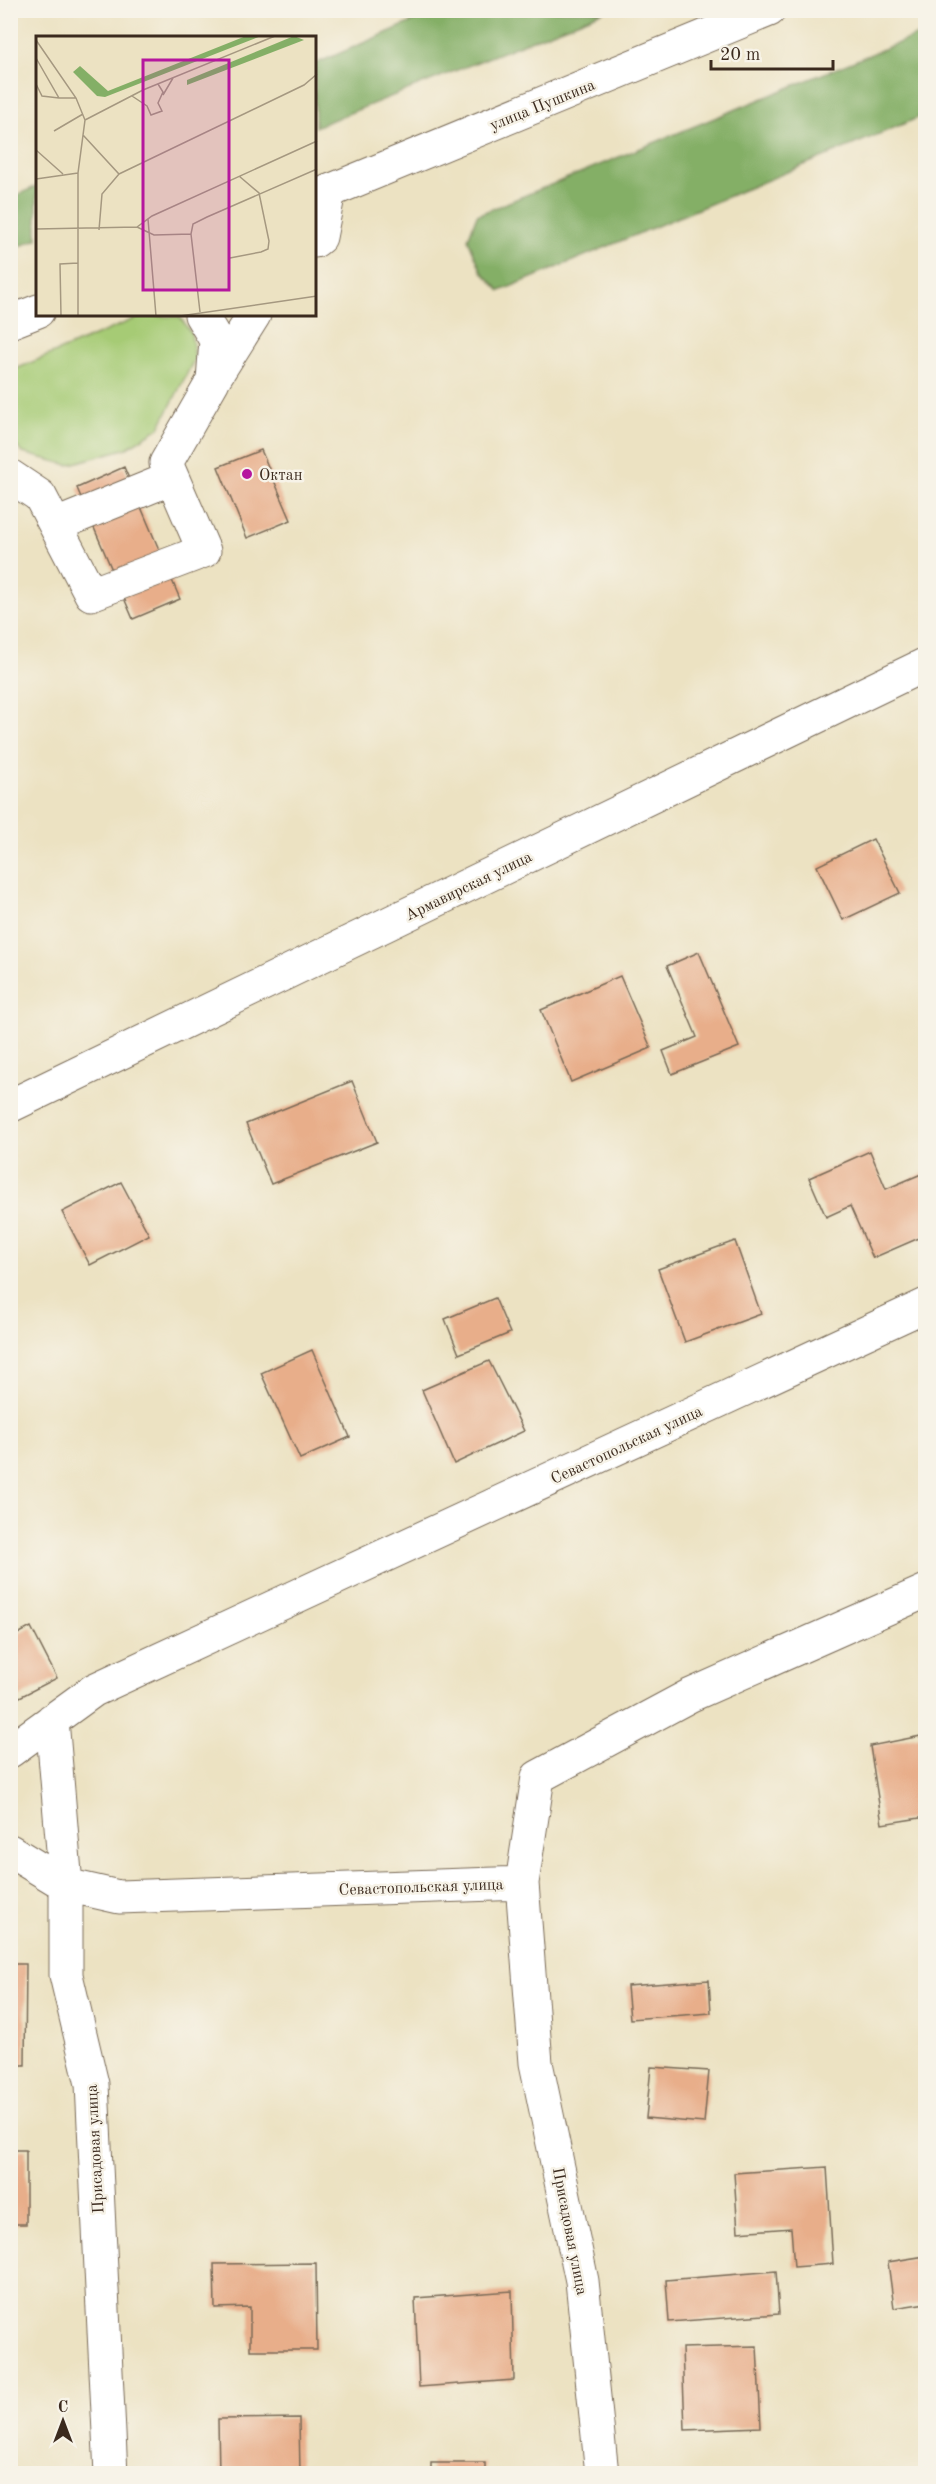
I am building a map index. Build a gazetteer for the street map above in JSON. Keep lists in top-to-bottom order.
{
  "streets": {
    "street": [
      "улица Пушкина",
      "Армавирская улица",
      "Севастопольская улица",
      "Присадовая улица"
    ]
  },
  "crossings": [
    ["Севастопольская улица", "Присадовая улица"]
  ],
  "places": ["Октан"],
  "scale_bar": "20 m",
  "north": "top"
}
